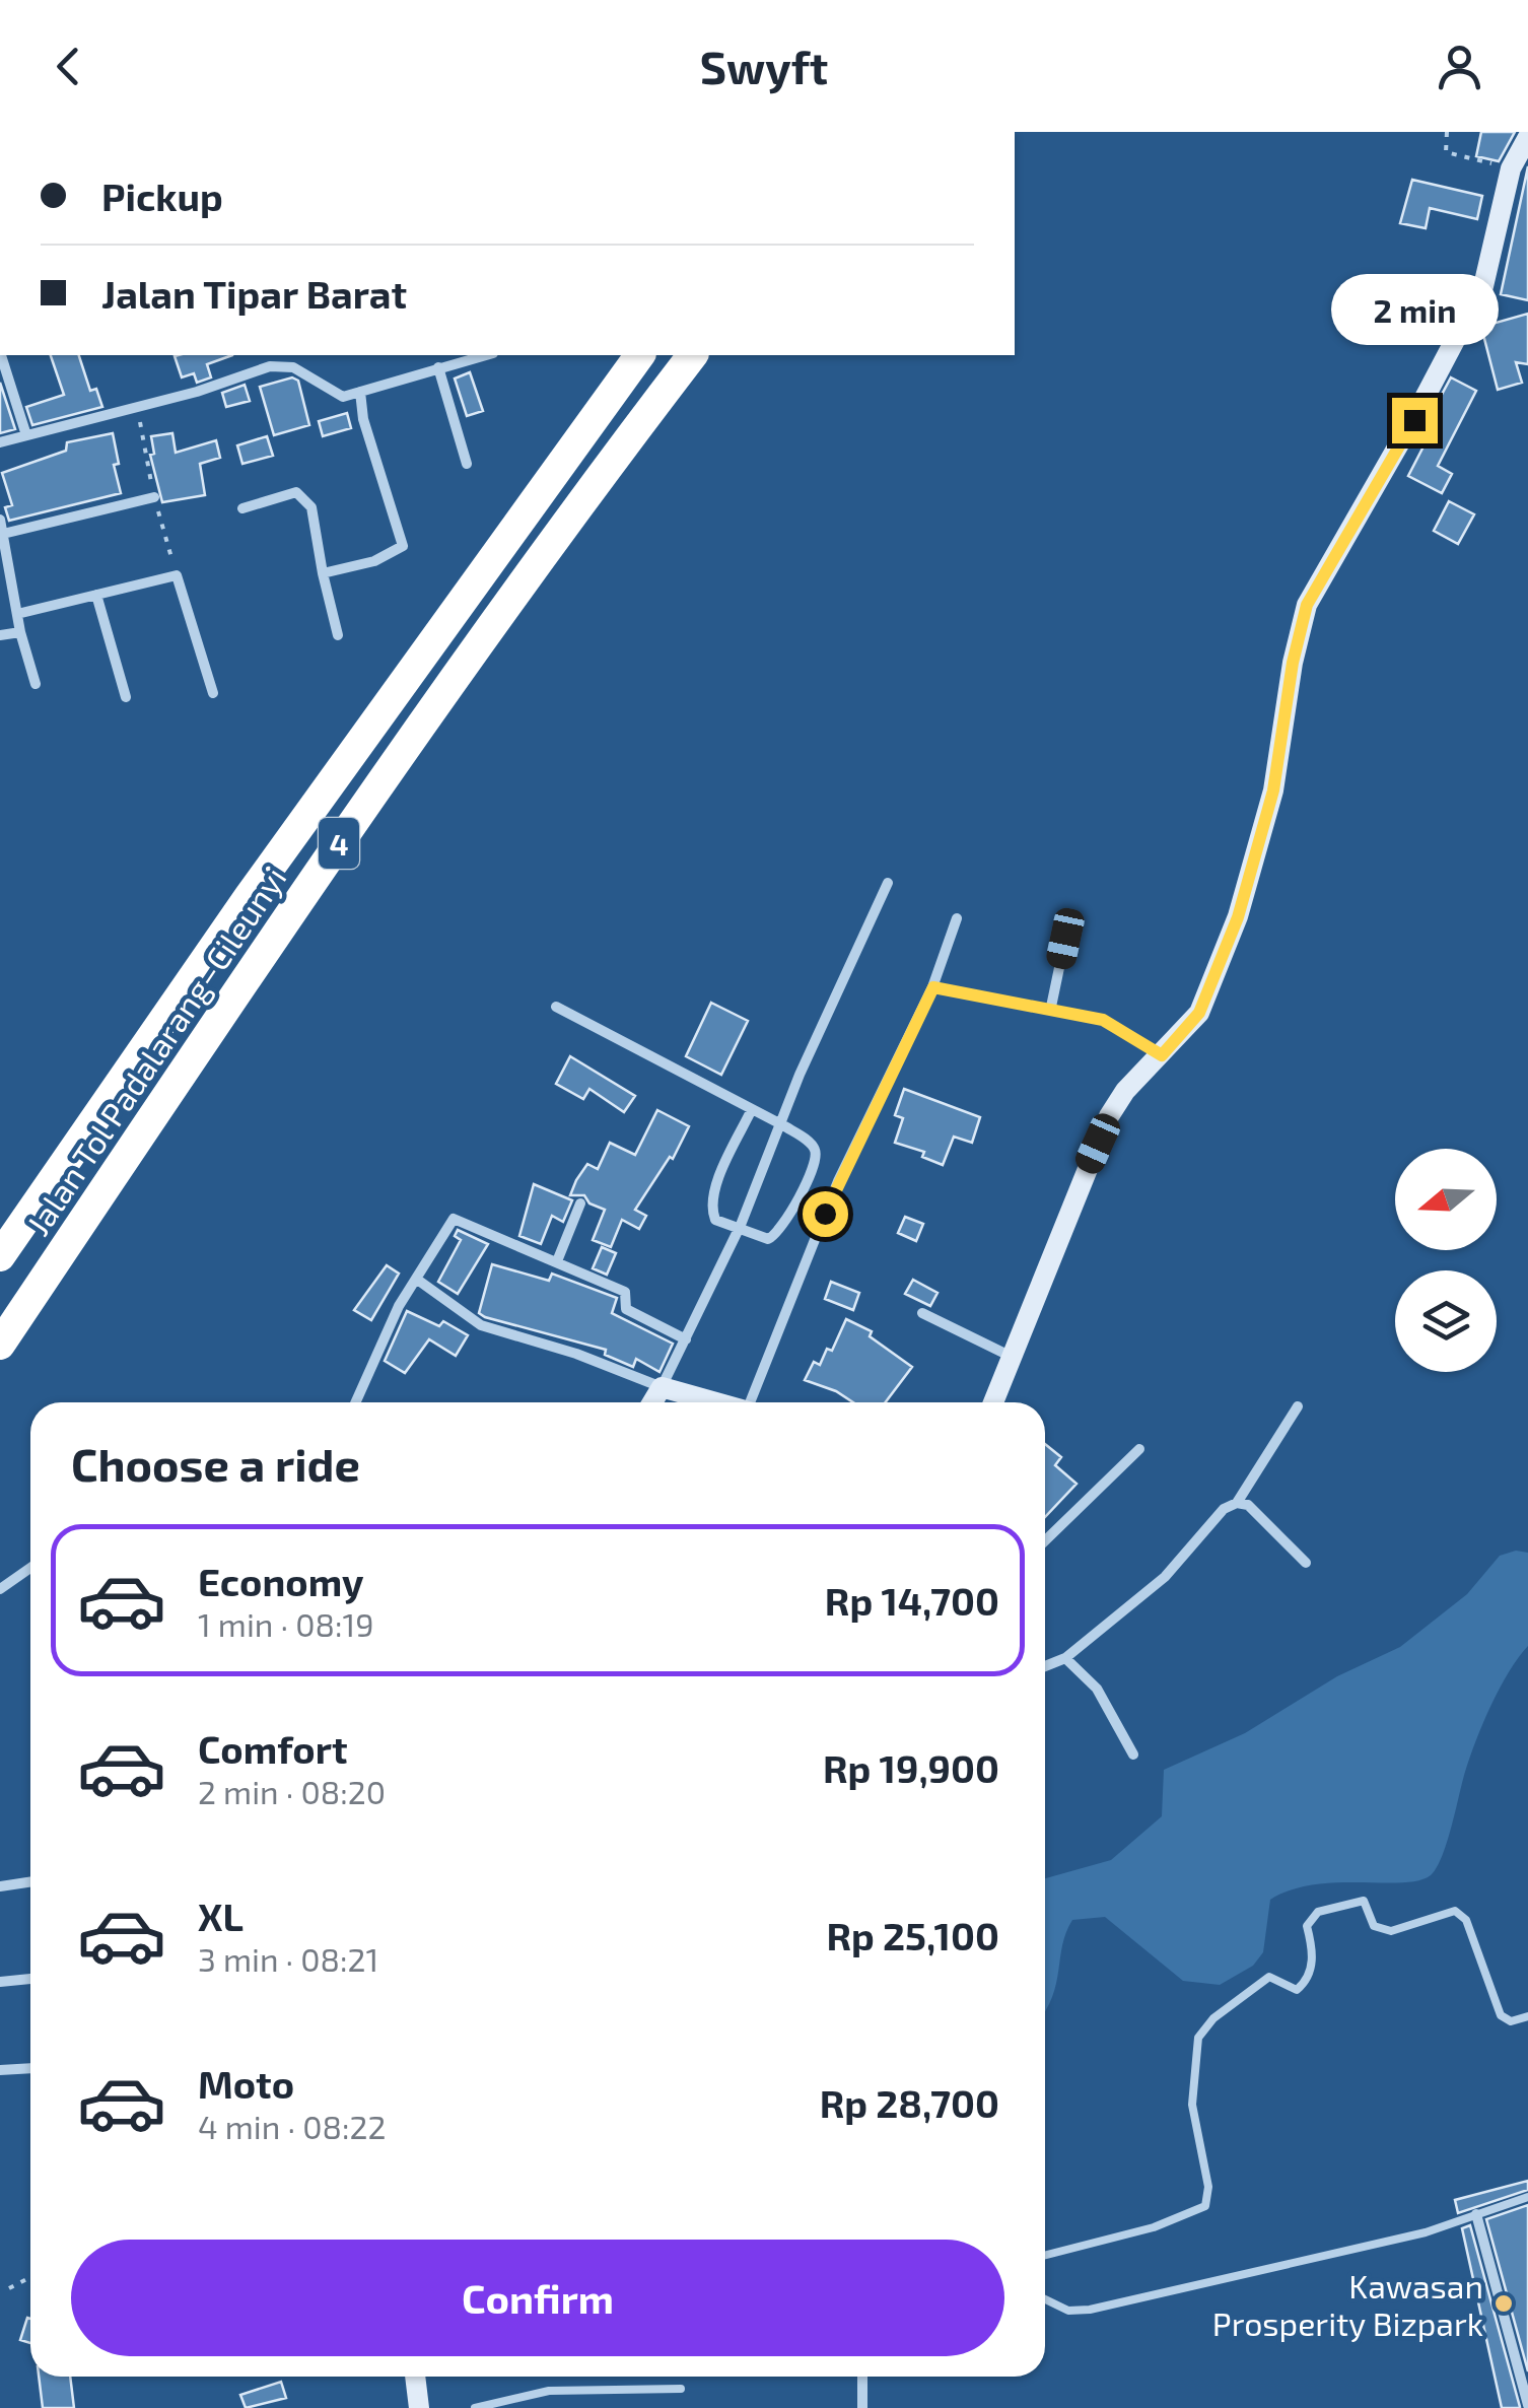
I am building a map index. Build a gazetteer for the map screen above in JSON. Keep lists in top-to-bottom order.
{
  "streets": {
    "highway": ["4", "Jalan Tol Padalarang–Cileunyi"]
  },
  "places": ["Kawasan Prosperity Bizpark"],
  "north": "left",
  "page": {
    "header": "Swyft",
    "banner": ["Pickup", "Jalan Tipar Barat"],
    "bubble": "2 min",
    "heading": "Choose a ride",
    "list": [
      {
        "name": "Economy",
        "note": "1 min · 08:19",
        "value": "Rp 14,700"
      },
      {
        "name": "Comfort",
        "note": "2 min · 08:20",
        "value": "Rp 19,900"
      },
      {
        "name": "XL",
        "note": "3 min · 08:21",
        "value": "Rp 25,100"
      },
      {
        "name": "Moto",
        "note": "4 min · 08:22",
        "value": "Rp 28,700"
      }
    ],
    "buttons": "Confirm"
  }
}
